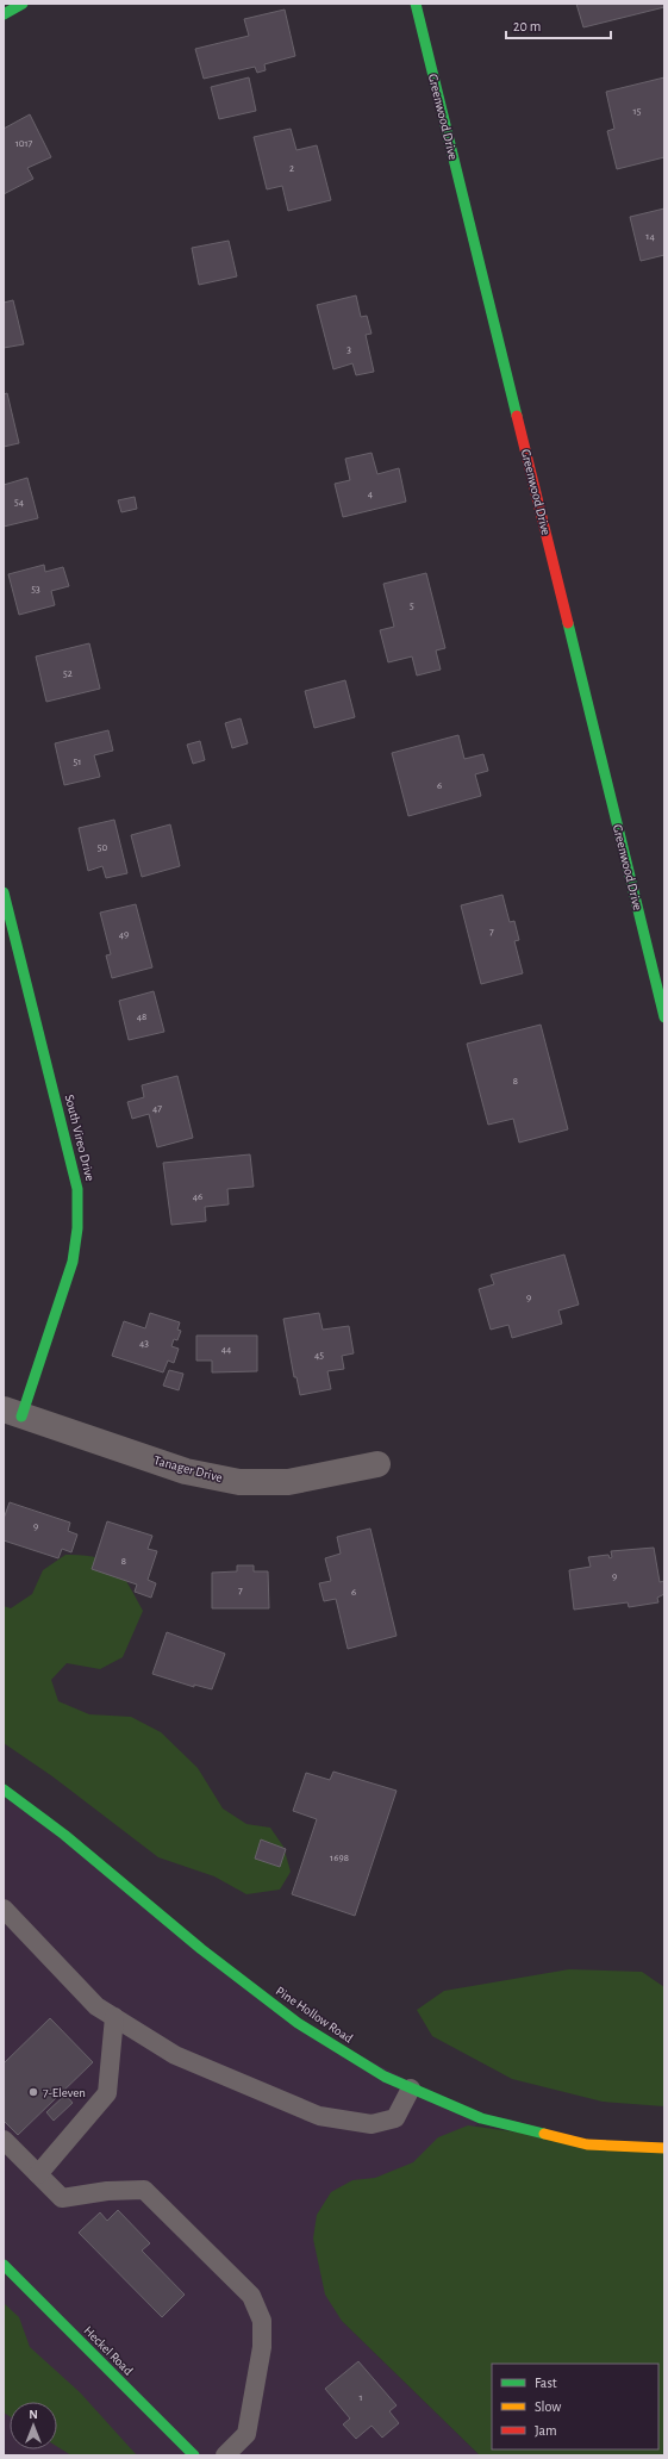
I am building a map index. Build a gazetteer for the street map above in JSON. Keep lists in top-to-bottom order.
{
  "streets": {
    "street": [
      "Greenwood Drive",
      "South Vireo Drive",
      "Tanager Drive",
      "Pine Hollow Road",
      "Heckel Road"
    ]
  },
  "crossings": [
    ["South Vireo Drive", "Tanager Drive"]
  ],
  "places": ["7-Eleven"],
  "house_numbers": [
    "15",
    "1017",
    "2",
    "14",
    "3",
    "4",
    "54",
    "53",
    "5",
    "52",
    "51",
    "6",
    "50",
    "7",
    "49",
    "48",
    "8",
    "47",
    "46",
    "9",
    "43",
    "44",
    "45",
    "9",
    "8",
    "9",
    "7",
    "6",
    "1698",
    "1"
  ],
  "legend": ["Fast", "Slow", "Jam"],
  "scale_bar": "20 m",
  "north": "top"
}
